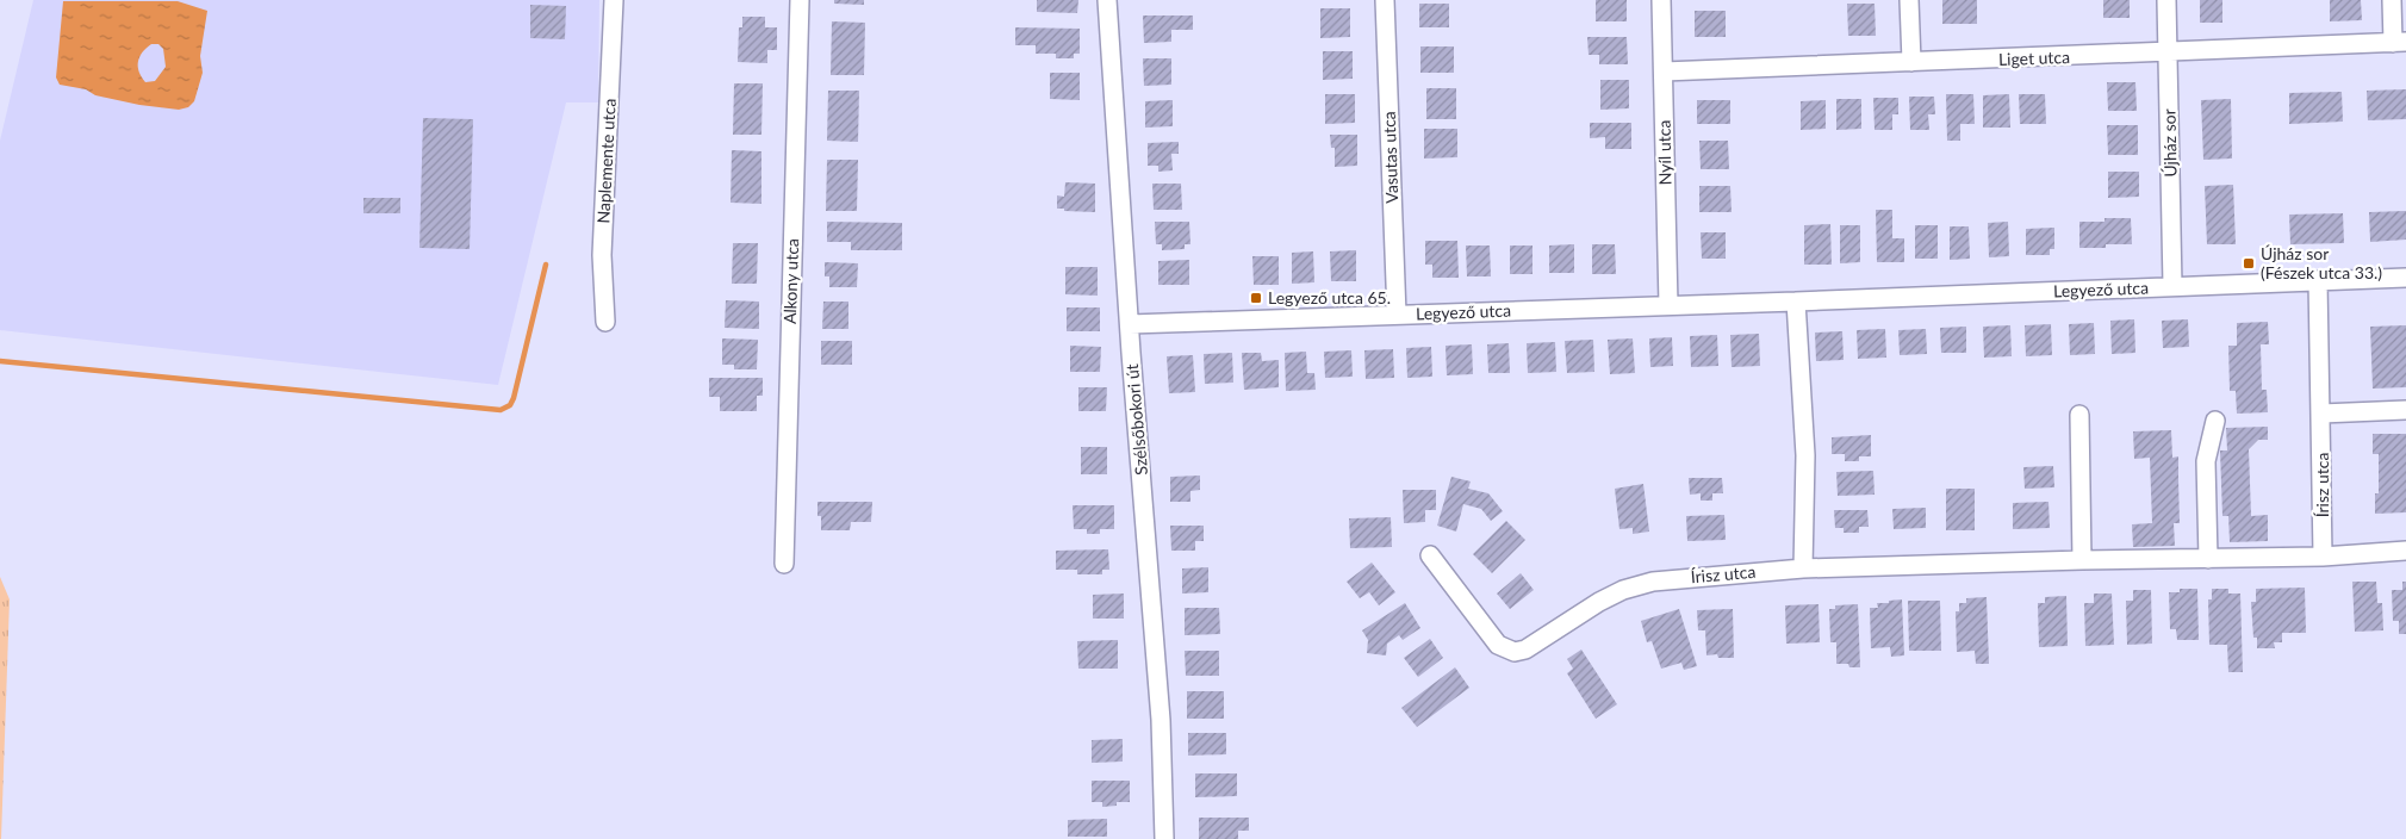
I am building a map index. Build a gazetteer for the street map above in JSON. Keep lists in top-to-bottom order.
{
  "streets": {
    "street": [
      "Liget utca",
      "Újház sor",
      "Nyíl utca",
      "Vasutas utca",
      "Naplemente utca",
      "Alkony utca",
      "Legyező utca",
      "Szélsőbokori út",
      "Írisz utca"
    ]
  },
  "crossings": [
    ["Liget utca", "Újház sor"],
    ["Liget utca", "Nyíl utca"],
    ["Újház sor", "Legyező utca"],
    ["Nyíl utca", "Legyező utca"],
    ["Vasutas utca", "Legyező utca"],
    ["Legyező utca", "Szélsőbokori út"],
    ["Legyező utca", "Írisz utca"]
  ],
  "places": {
    "transit": ["Újház sor (Fészek utca 33.)", "Legyező utca 65."]
  }
}
